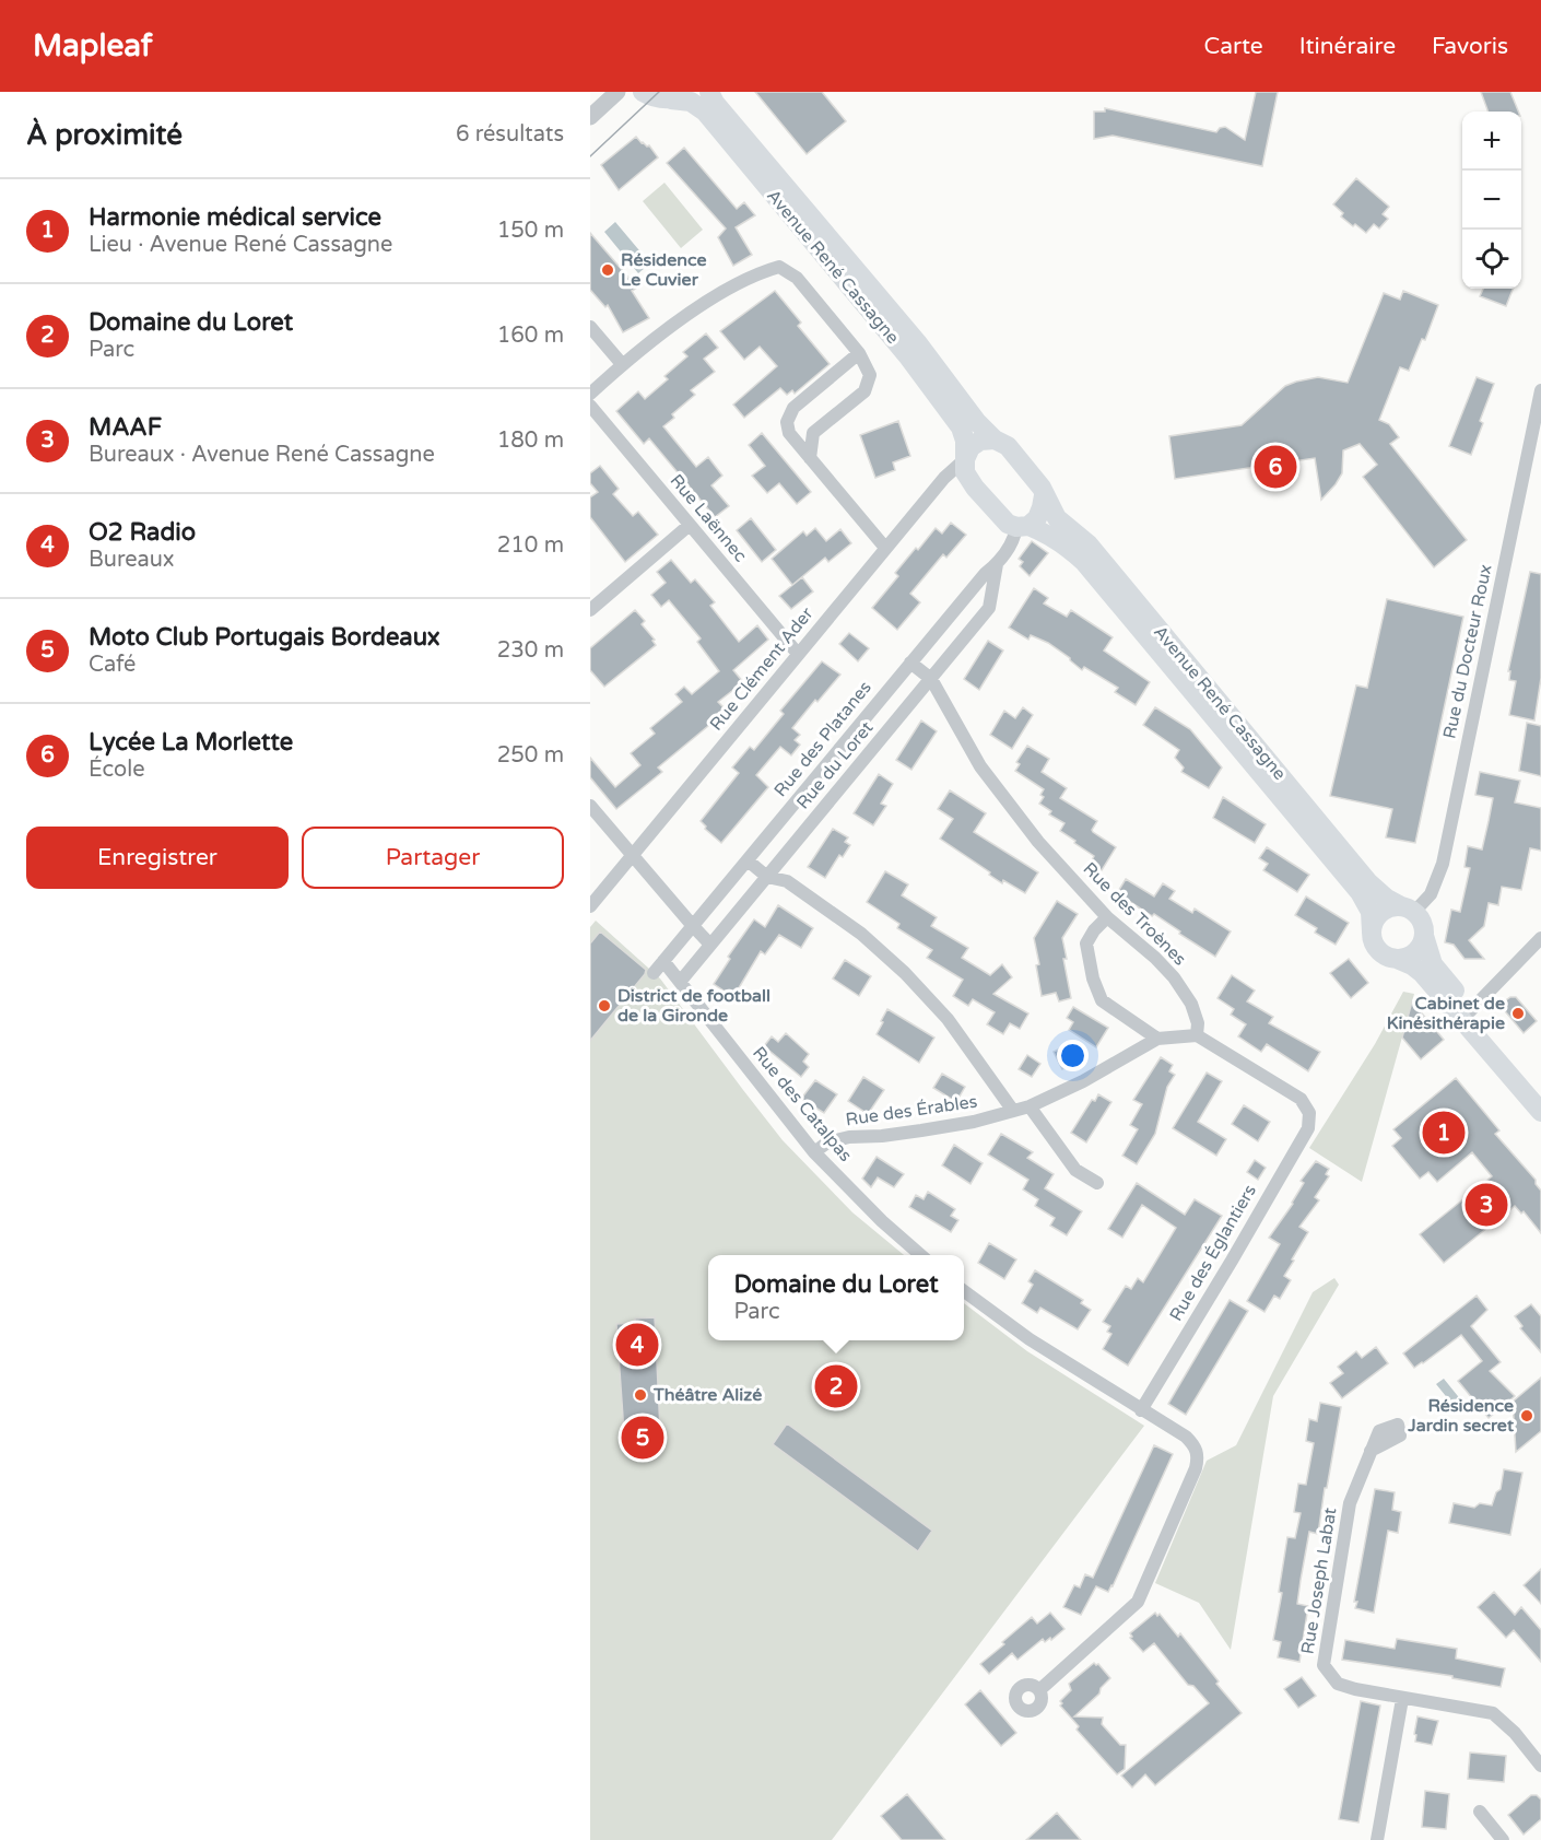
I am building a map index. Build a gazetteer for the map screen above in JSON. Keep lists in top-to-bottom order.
{
  "streets": {
    "main road": ["Avenue René Cassagne"],
    "street": [
      "Rue Laënnec",
      "Rue du Docteur Roux",
      "Rue Clément Ader",
      "Rue des Platanes",
      "Rue du Loret",
      "Rue des Troènes",
      "Rue des Catalpas",
      "Rue des Érables",
      "Rue des Églantiers",
      "Rue Joseph Labat"
    ]
  },
  "crossings": [
    ["Avenue René Cassagne", "Rue du Docteur Roux"],
    ["Avenue René Cassagne", "Rue Clément Ader"],
    ["Avenue René Cassagne", "Rue des Platanes"],
    ["Rue Laënnec", "Rue Clément Ader"],
    ["Rue Clément Ader", "Rue des Platanes"],
    ["Rue des Platanes", "Rue du Loret"],
    ["Rue des Platanes", "Rue des Catalpas"],
    ["Rue du Loret", "Rue des Troènes"],
    ["Rue du Loret", "Rue des Catalpas"],
    ["Rue des Troènes", "Rue des Érables"],
    ["Rue des Troènes", "Rue des Églantiers"],
    ["Rue des Catalpas", "Rue des Érables"],
    ["Rue des Érables", "Rue des Églantiers"]
  ],
  "places": [
    "Résidence Le Cuvier",
    "District de football de la Gironde",
    "Cabinet de Kinésithérapie",
    "Théâtre Alizé",
    "Résidence Jardin secret"
  ],
  "page": {
    "header": "Mapleaf",
    "nav": ["Carte", "Itinéraire", "Favoris"],
    "heading": ["À proximité", "6 résultats"],
    "map_buttons": ["+", "−"],
    "list": [
      {
        "mark": "1",
        "name": "Harmonie médical service",
        "note": "Lieu · Avenue René Cassagne",
        "value": "150 m"
      },
      {
        "mark": "2",
        "name": "Domaine du Loret",
        "note": "Parc",
        "value": "160 m"
      },
      {
        "mark": "3",
        "name": "MAAF",
        "note": "Bureaux · Avenue René Cassagne",
        "value": "180 m"
      },
      {
        "mark": "4",
        "name": "O2 Radio",
        "note": "Bureaux",
        "value": "210 m"
      },
      {
        "mark": "5",
        "name": "Moto Club Portugais Bordeaux",
        "note": "Café",
        "value": "230 m"
      },
      {
        "mark": "6",
        "name": "Lycée La Morlette",
        "note": "École",
        "value": "250 m"
      }
    ],
    "pins": [
      "6",
      "1",
      "3",
      "4",
      "2",
      "5"
    ],
    "buttons": ["Enregistrer", "Partager"],
    "popup": ["Domaine du Loret", "Parc"]
  }
}
